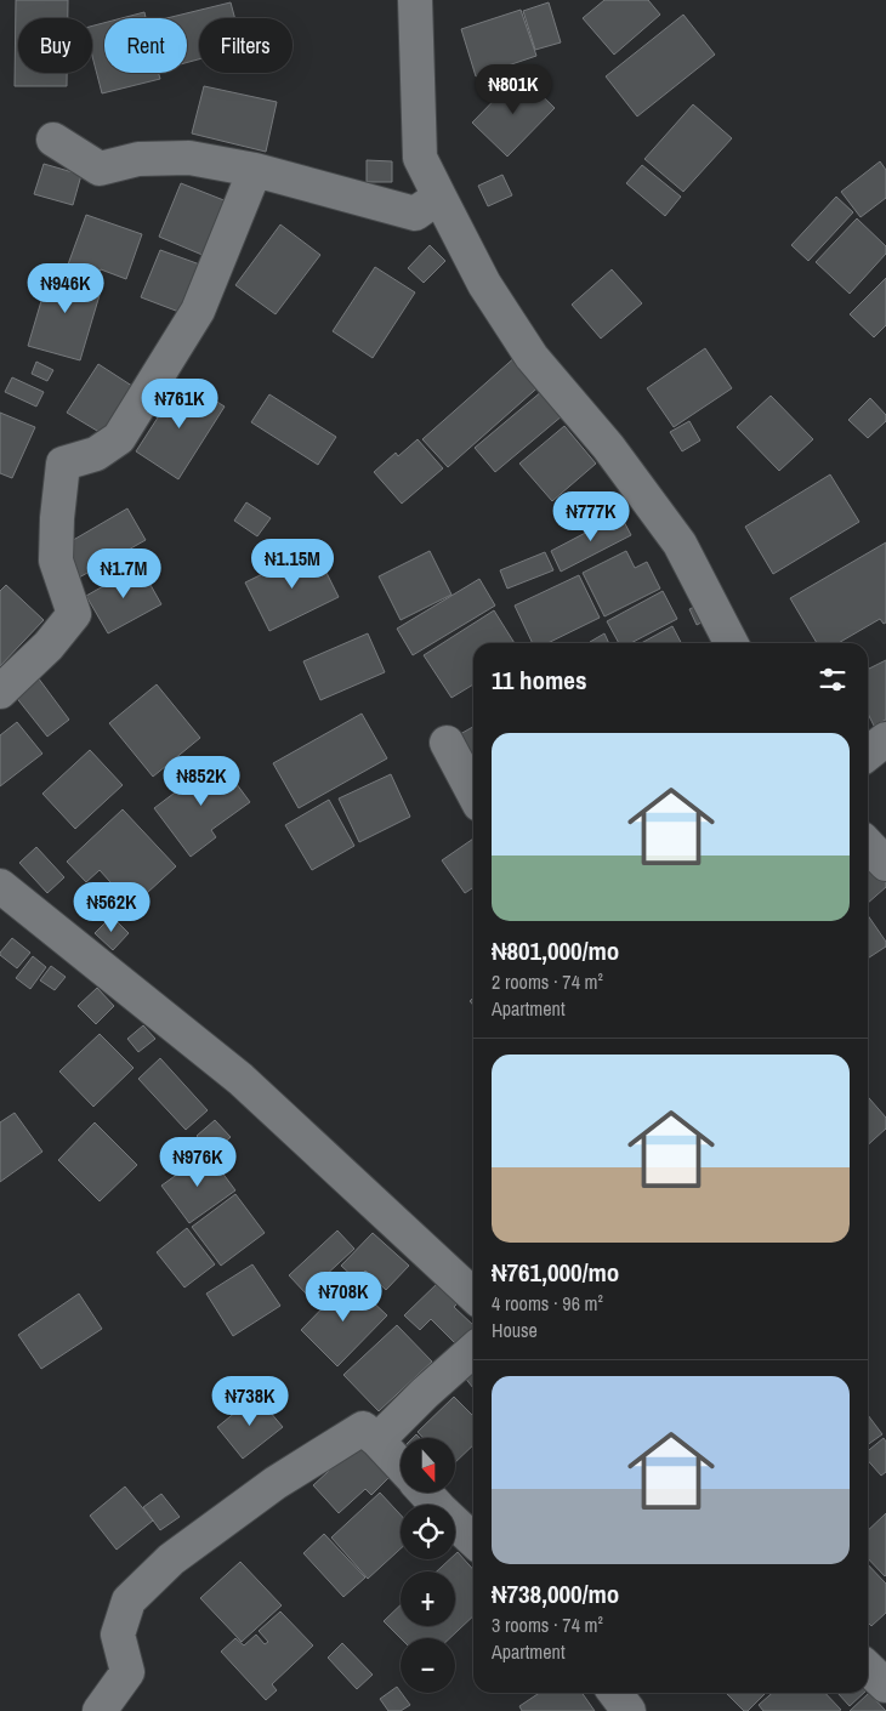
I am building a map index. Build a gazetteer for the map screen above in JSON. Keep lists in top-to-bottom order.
{
  "north": "bottom",
  "page": {
    "chip": ["Buy", "Rent", "Filters"],
    "price": [
      "₦801K",
      "₦946K",
      "₦761K",
      "₦777K",
      "₦1.15M",
      "₦1.7M",
      "₦852K",
      "₦562K",
      "₦976K",
      "₦708K",
      "₦738K"
    ],
    "heading": "11 homes",
    "list": [
      {
        "name": "₦801,000/mo",
        "note": "2 rooms · 74 m² · Apartment"
      },
      {
        "name": "₦761,000/mo",
        "note": "4 rooms · 96 m² · House"
      },
      {
        "name": "₦738,000/mo",
        "note": "3 rooms · 74 m² · Apartment"
      }
    ],
    "map_buttons": ["+", "−"]
  }
}
